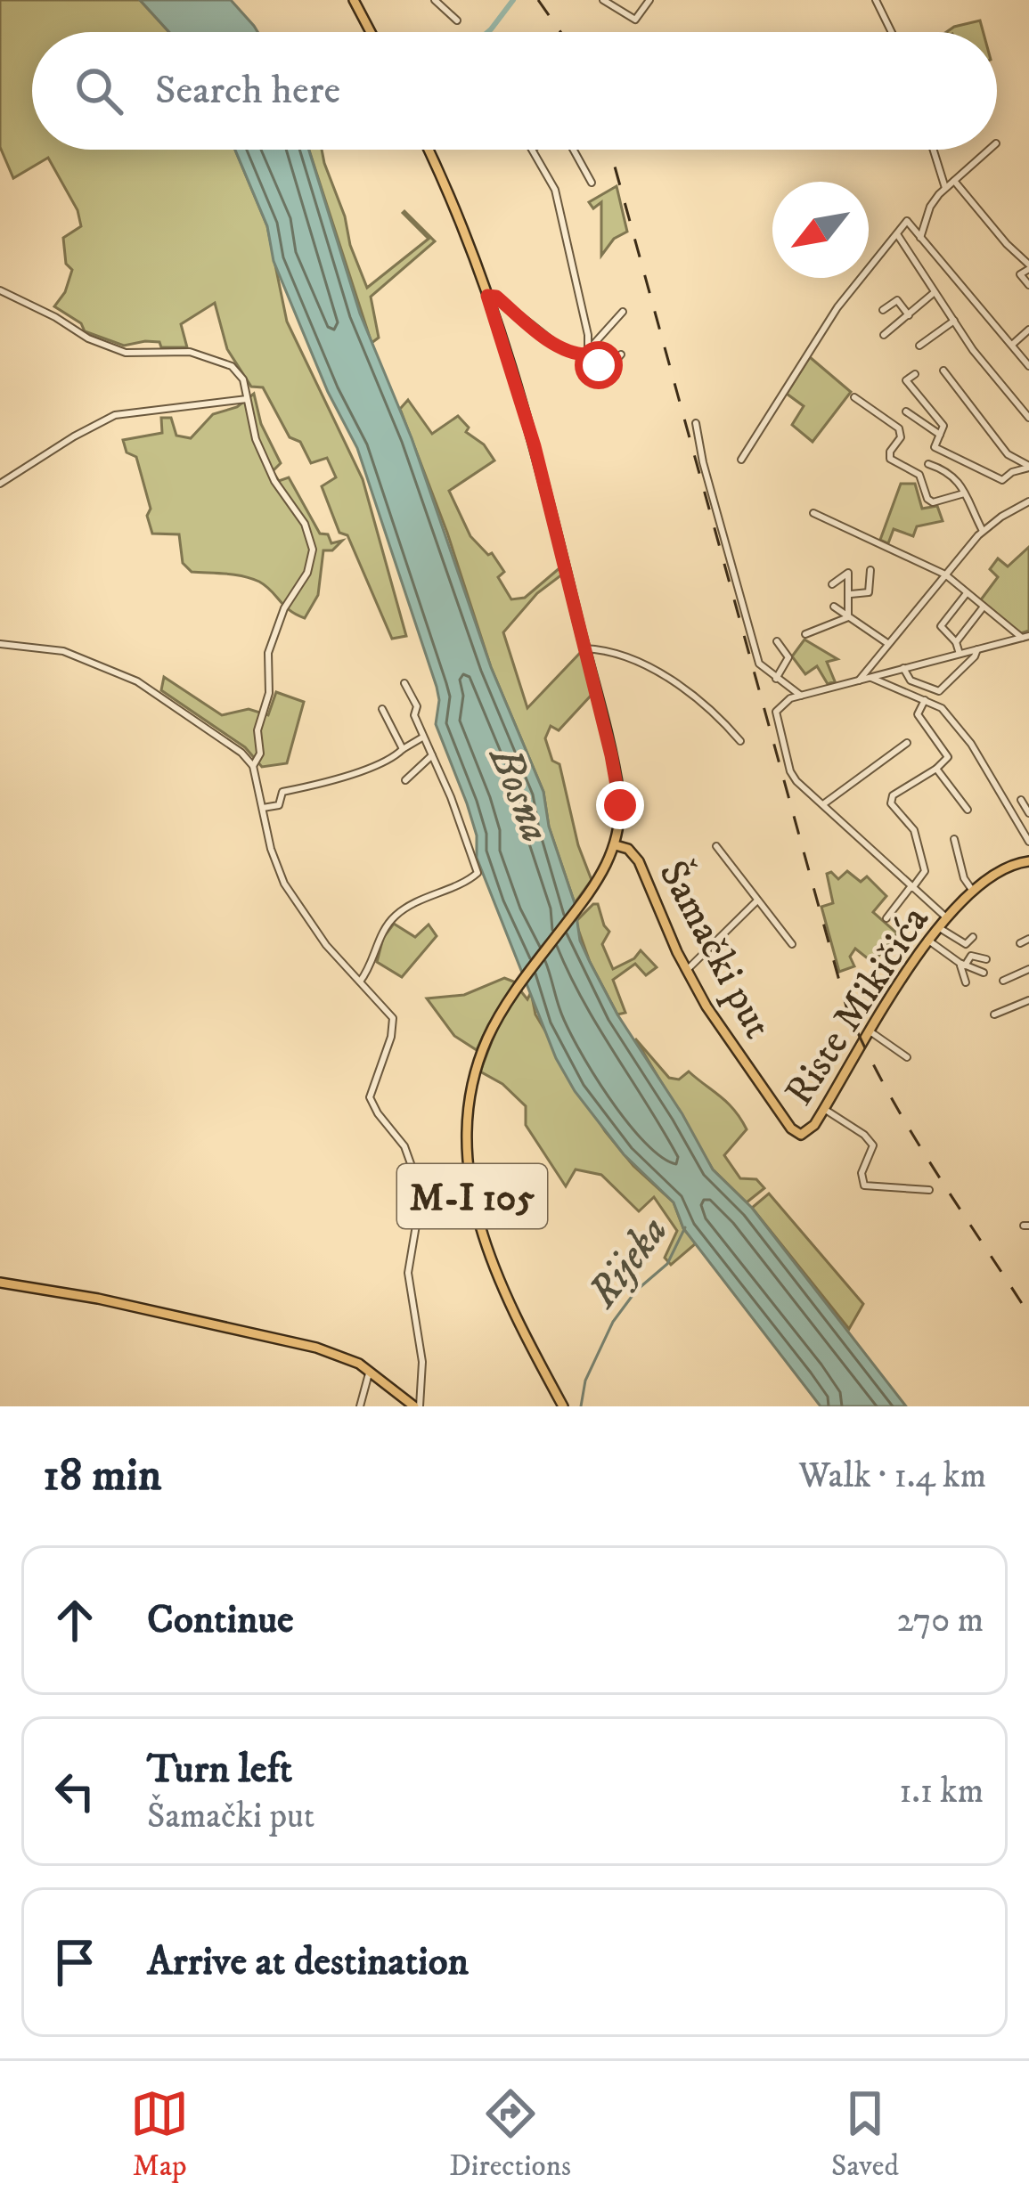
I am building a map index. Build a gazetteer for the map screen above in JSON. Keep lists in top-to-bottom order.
{
  "streets": {
    "main road": ["Šamački put", "Riste Mikičića", "M-I 105"]
  },
  "crossings": [
    ["Šamački put", "Riste Mikičića"],
    ["Šamački put", "M-I 105"]
  ],
  "water": ["Bosna", "Rijeka"],
  "north": "bottom left",
  "page": {
    "search": "Search here",
    "heading": ["18 min", "Walk · 1.4 km"],
    "list": [
      ["Continue", "270 m"],
      ["Turn left", "Šamački put", "1.1 km"],
      "Arrive at destination"
    ],
    "nav": ["Map", "Directions", "Saved"]
  }
}
